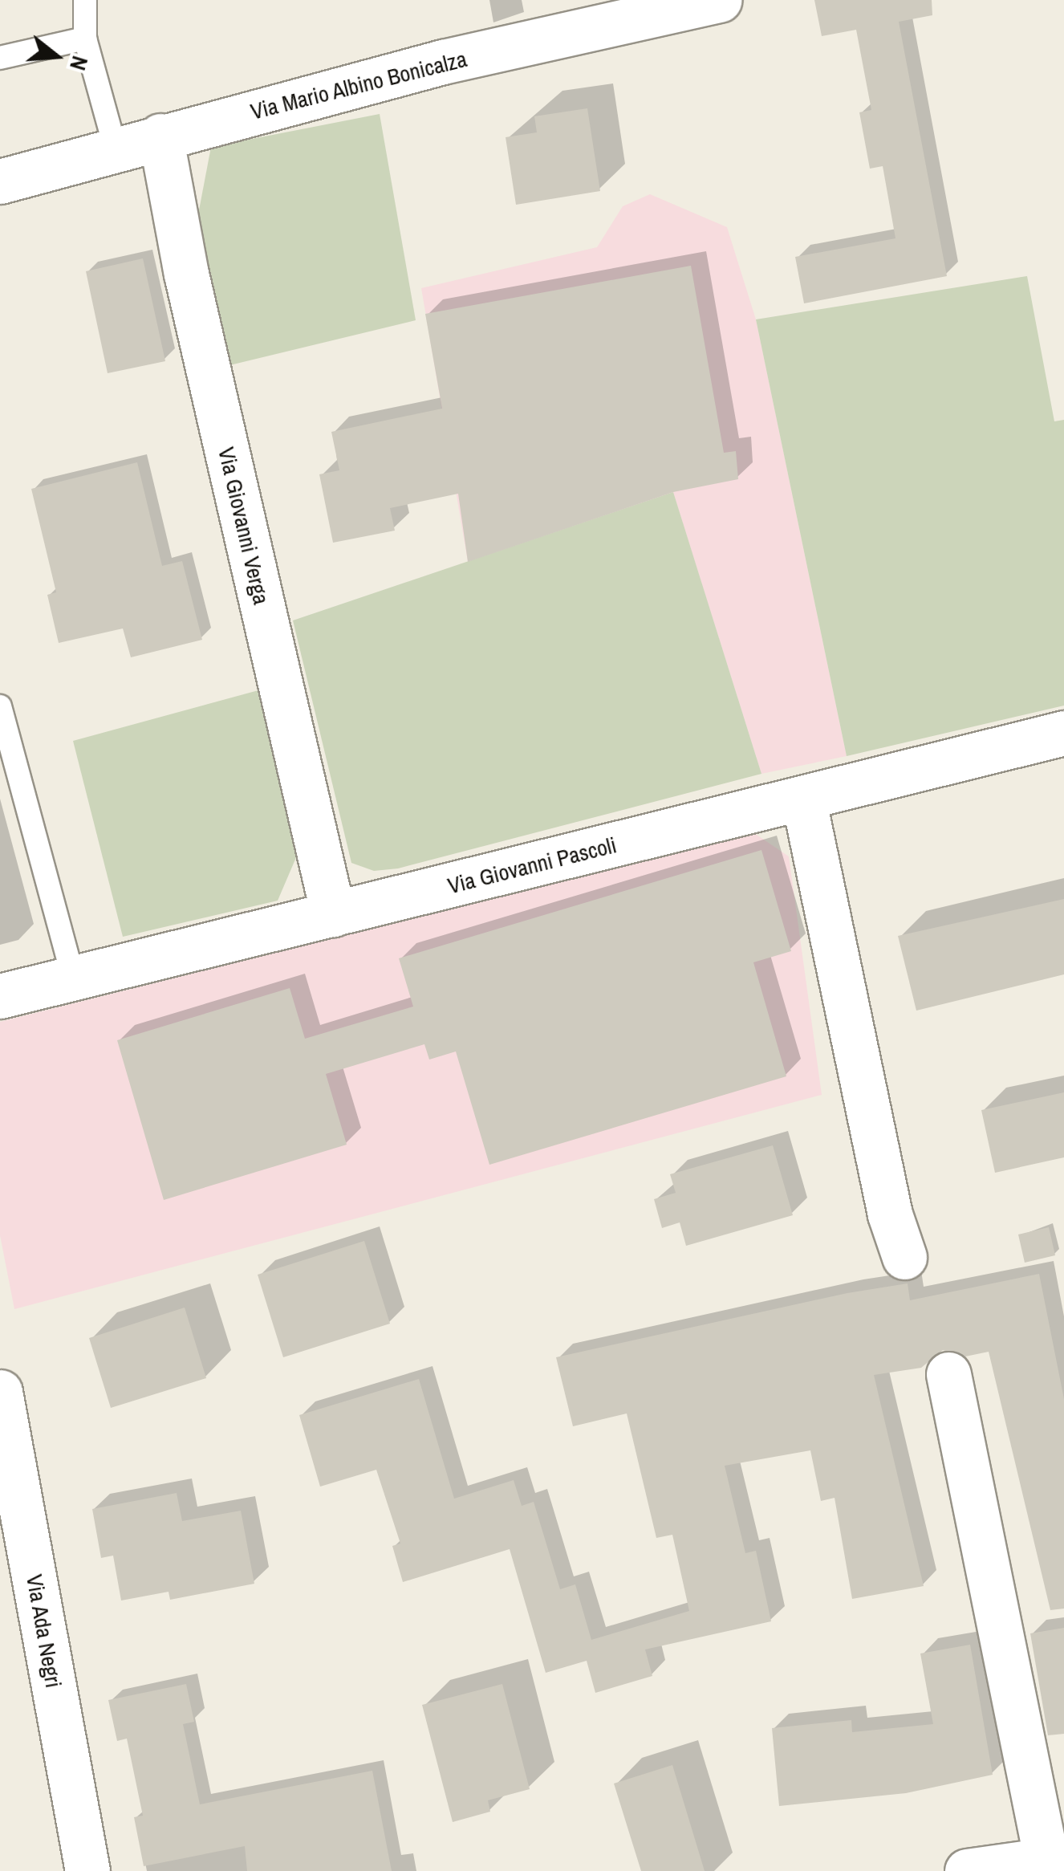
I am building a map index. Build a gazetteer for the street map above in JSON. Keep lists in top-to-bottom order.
{
  "streets": {
    "street": [
      "Via Mario Albino Bonicalza",
      "Via Giovanni Verga",
      "Via Giovanni Pascoli",
      "Via Ada Negri"
    ]
  },
  "crossings": [
    ["Via Mario Albino Bonicalza", "Via Giovanni Verga"],
    ["Via Giovanni Verga", "Via Giovanni Pascoli"]
  ],
  "north": "right"
}
